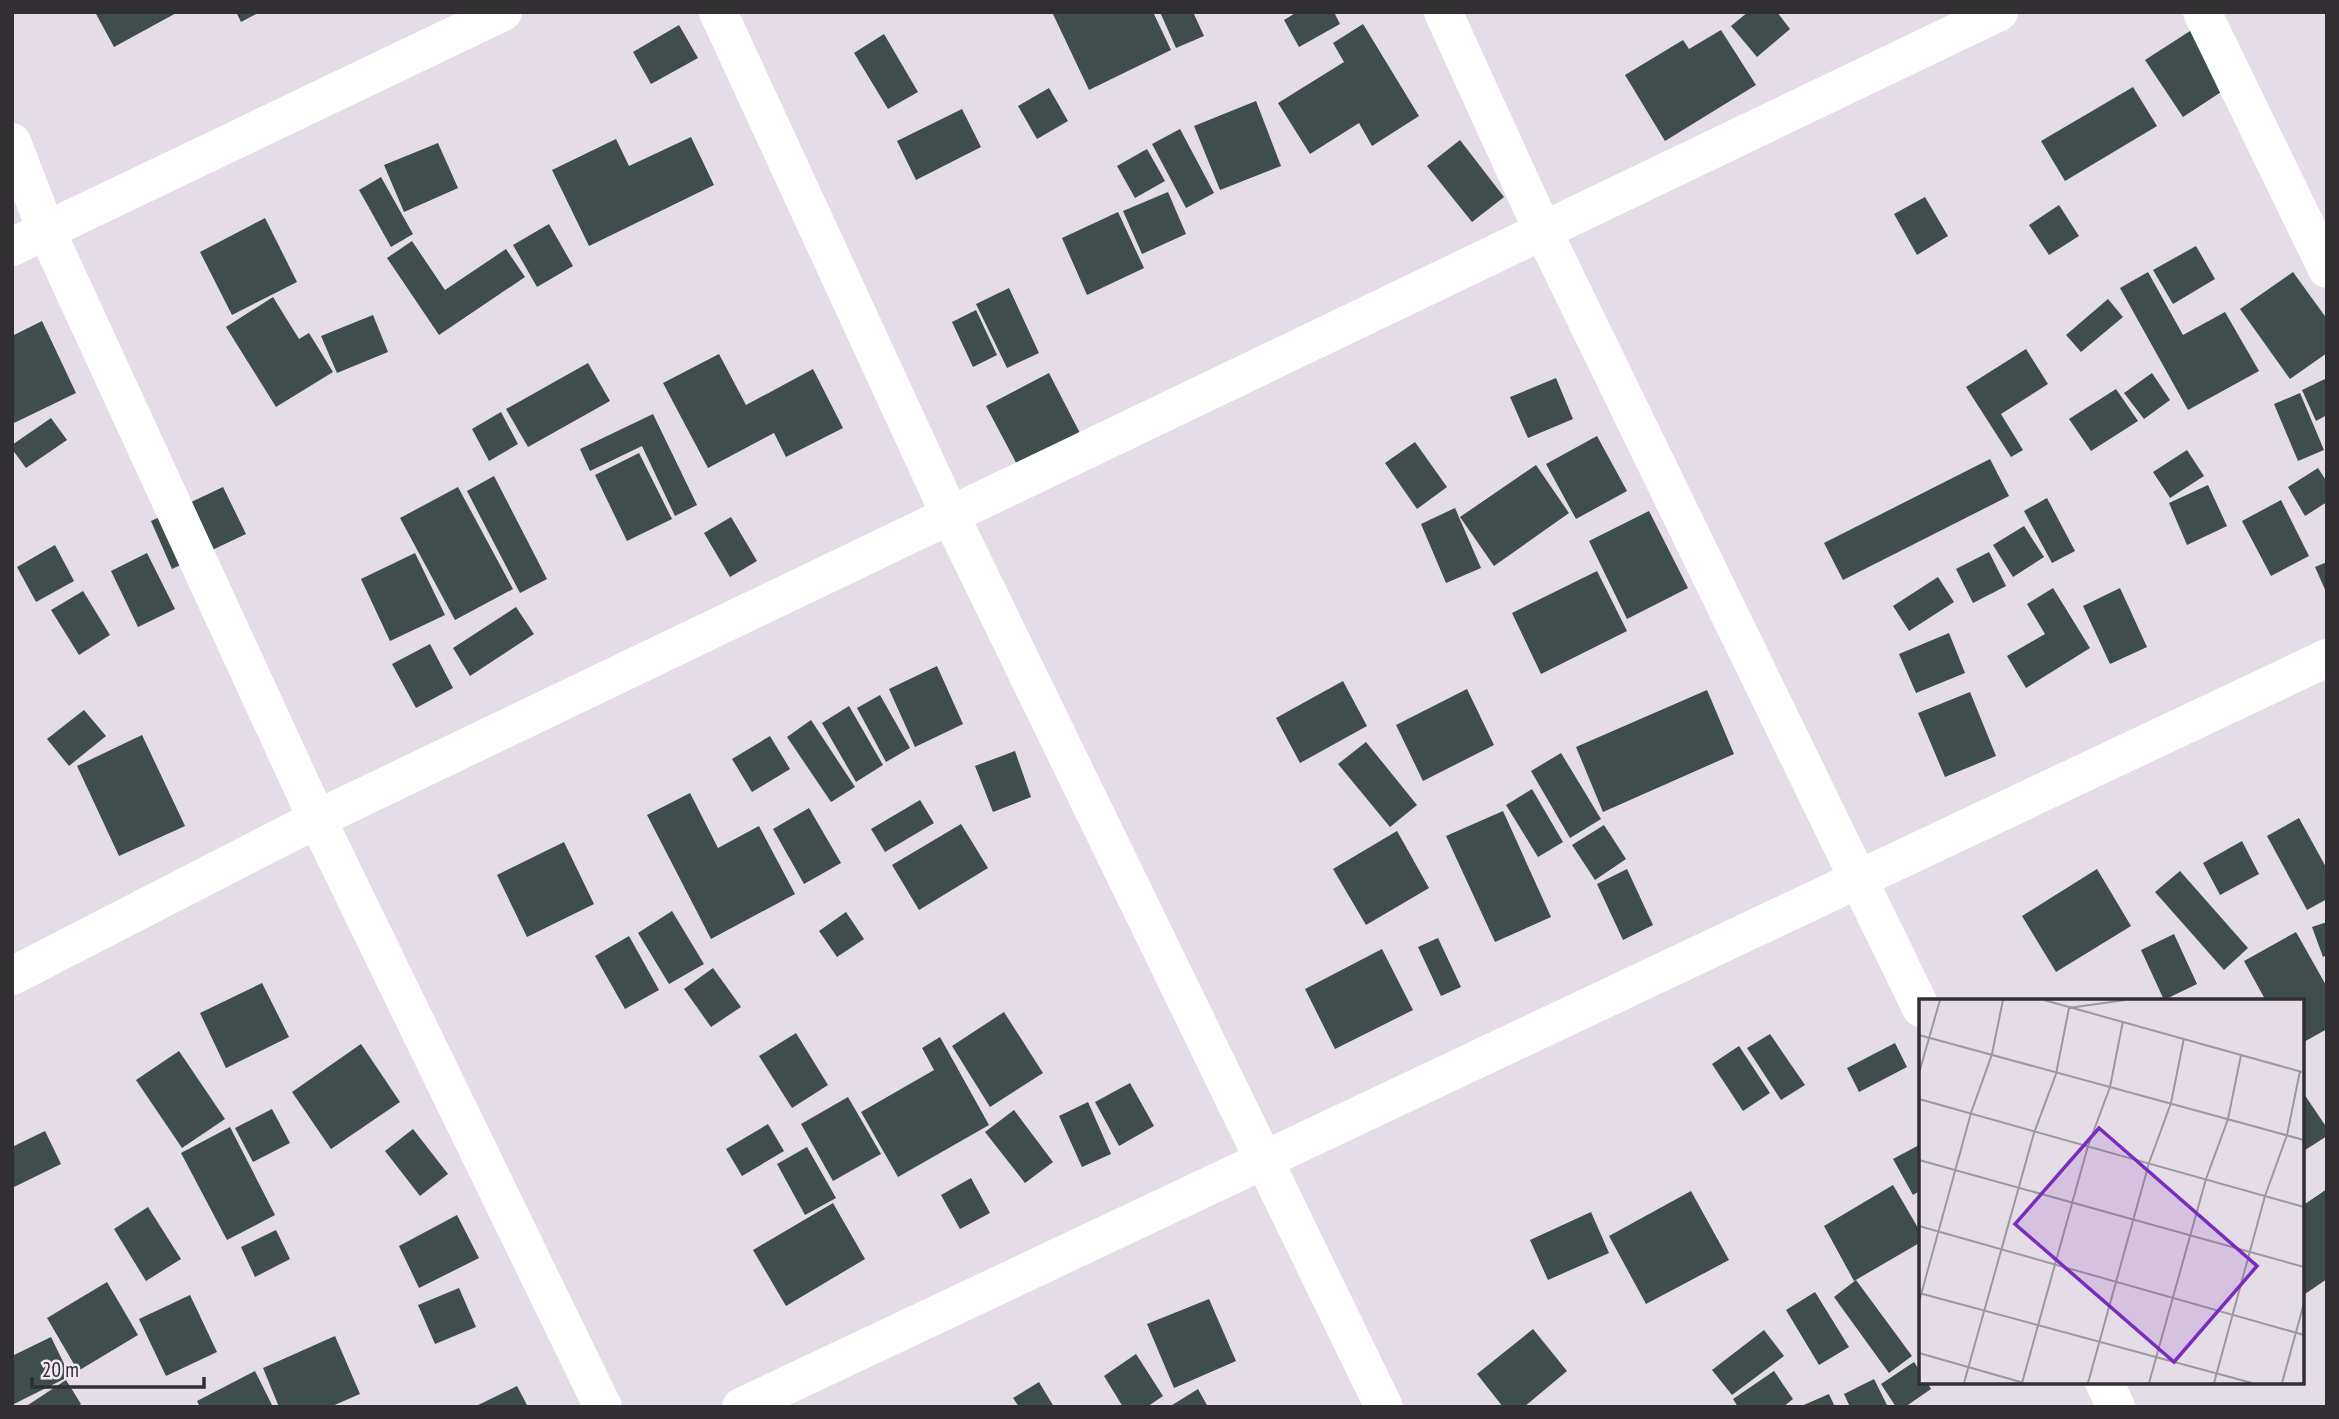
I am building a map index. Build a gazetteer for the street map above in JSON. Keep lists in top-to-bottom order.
{
  "scale_bar": "20 m"
}
